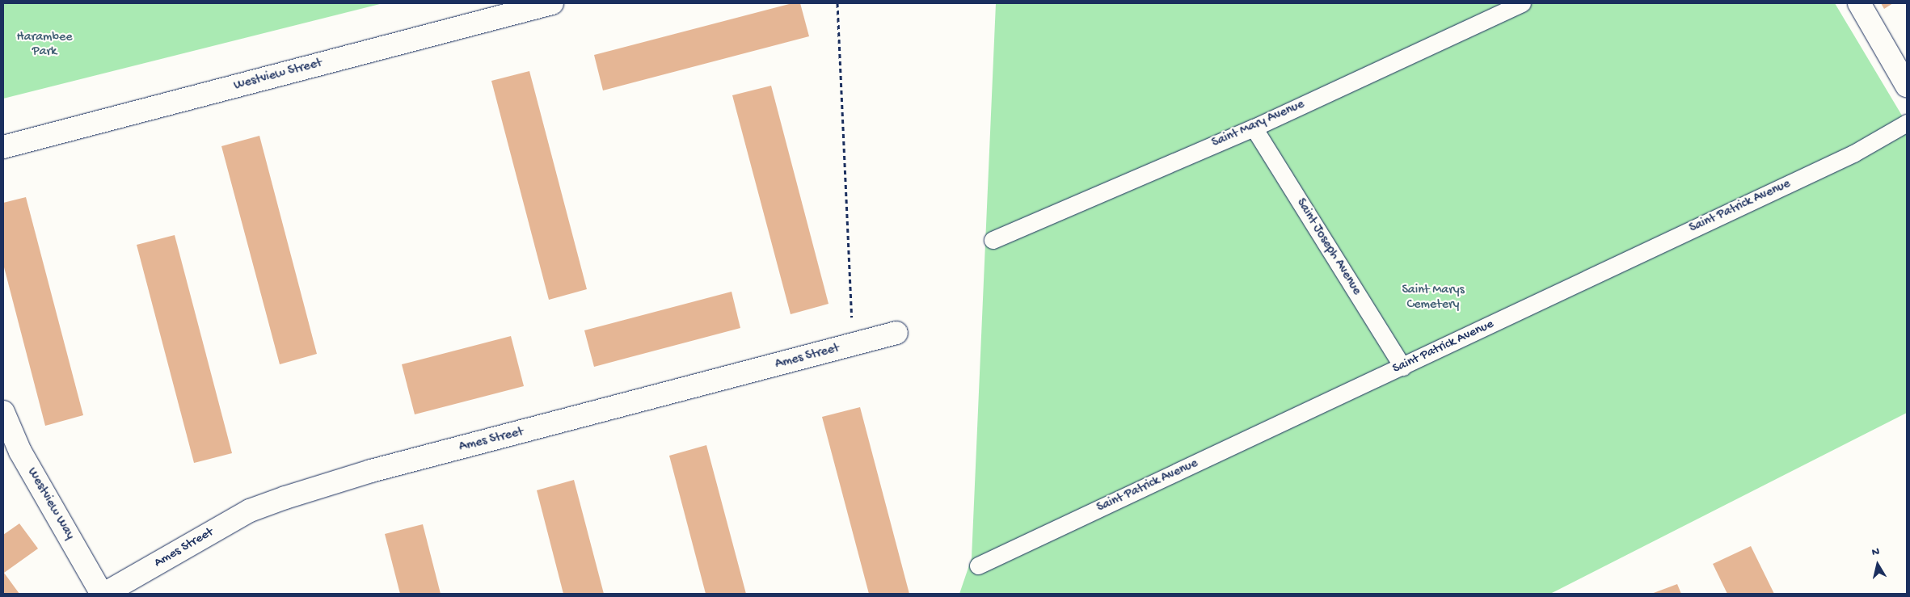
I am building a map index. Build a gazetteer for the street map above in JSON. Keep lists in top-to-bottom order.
{
  "streets": {
    "street": ["Westview Street", "Ames Street", "Westview Way"],
    "lane": ["Saint Mary Avenue", "Saint Patrick Avenue", "Saint Joseph Avenue"]
  },
  "crossings": [
    ["Saint Mary Avenue", "Saint Joseph Avenue"],
    ["Saint Patrick Avenue", "Saint Joseph Avenue"],
    ["Ames Street", "Westview Way"]
  ],
  "parks": ["Harambee Park", "Saint Marys Cemetery"],
  "north": "top"
}
